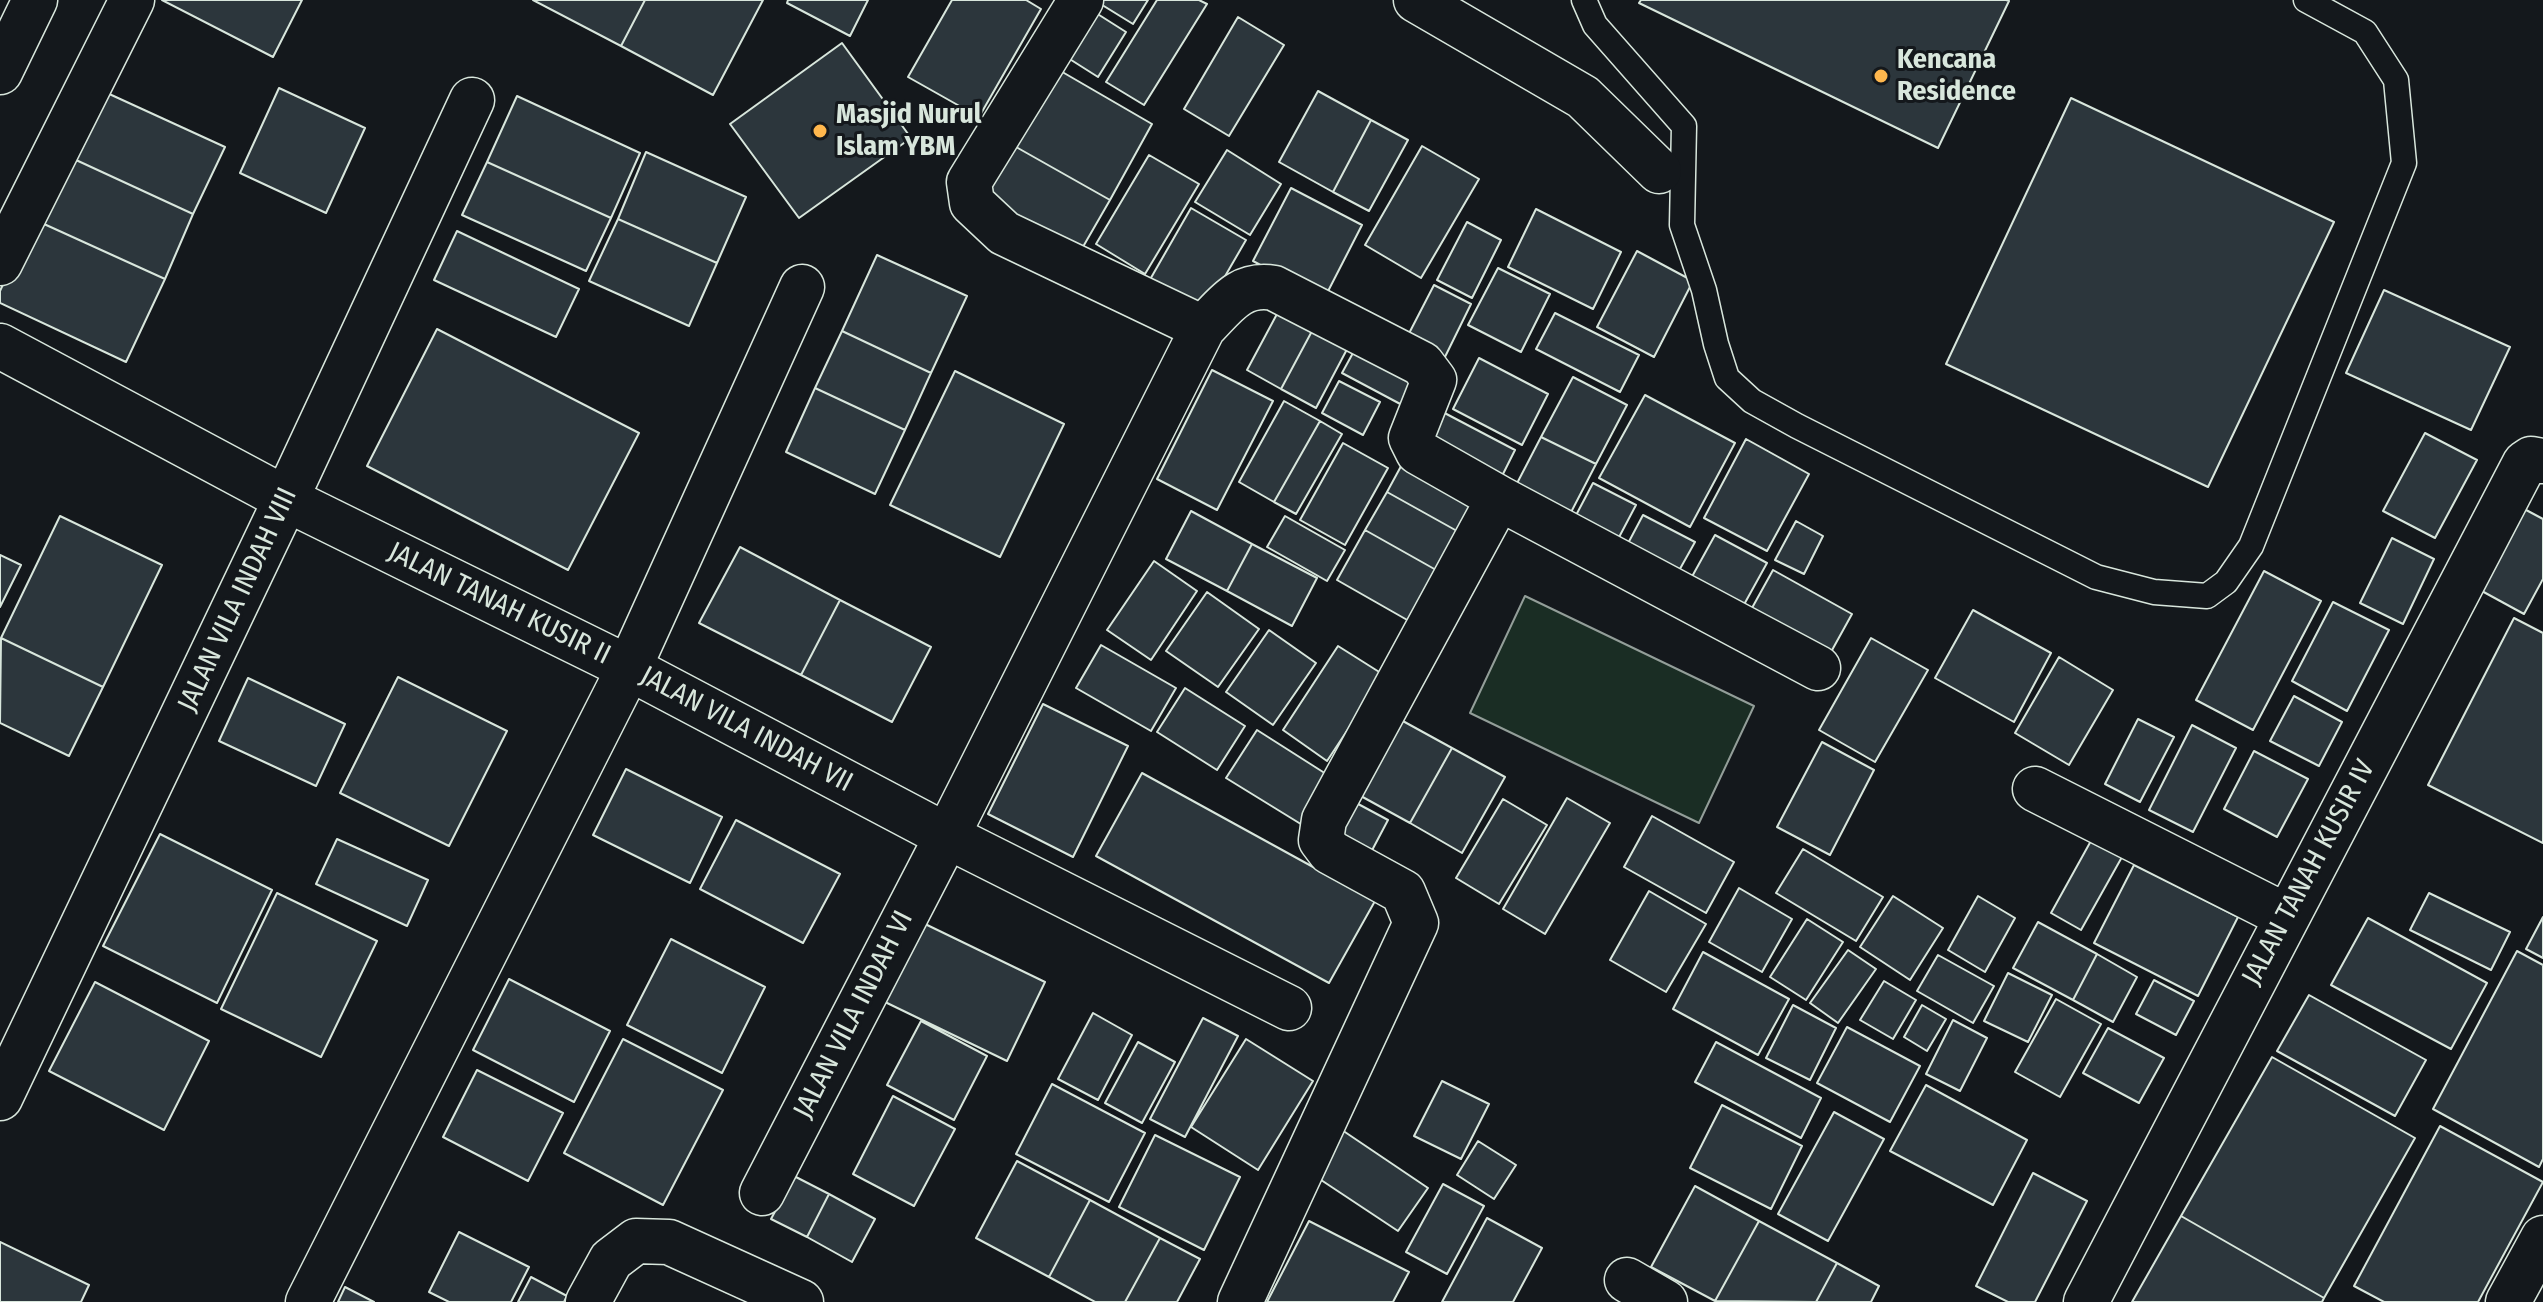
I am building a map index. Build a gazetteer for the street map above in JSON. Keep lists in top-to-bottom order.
{
  "streets": {
    "street": [
      "JALAN VILA INDAH VIII",
      "JALAN TANAH KUSIR II",
      "JALAN VILA INDAH VII",
      "JALAN TANAH KUSIR IV",
      "JALAN VILA INDAH VI"
    ]
  },
  "crossings": [
    ["JALAN VILA INDAH VIII", "JALAN TANAH KUSIR II"],
    ["JALAN TANAH KUSIR II", "JALAN VILA INDAH VII"],
    ["JALAN VILA INDAH VII", "JALAN VILA INDAH VI"]
  ],
  "places": ["Kencana Residence", "Masjid Nurul Islam YBM"]
}
